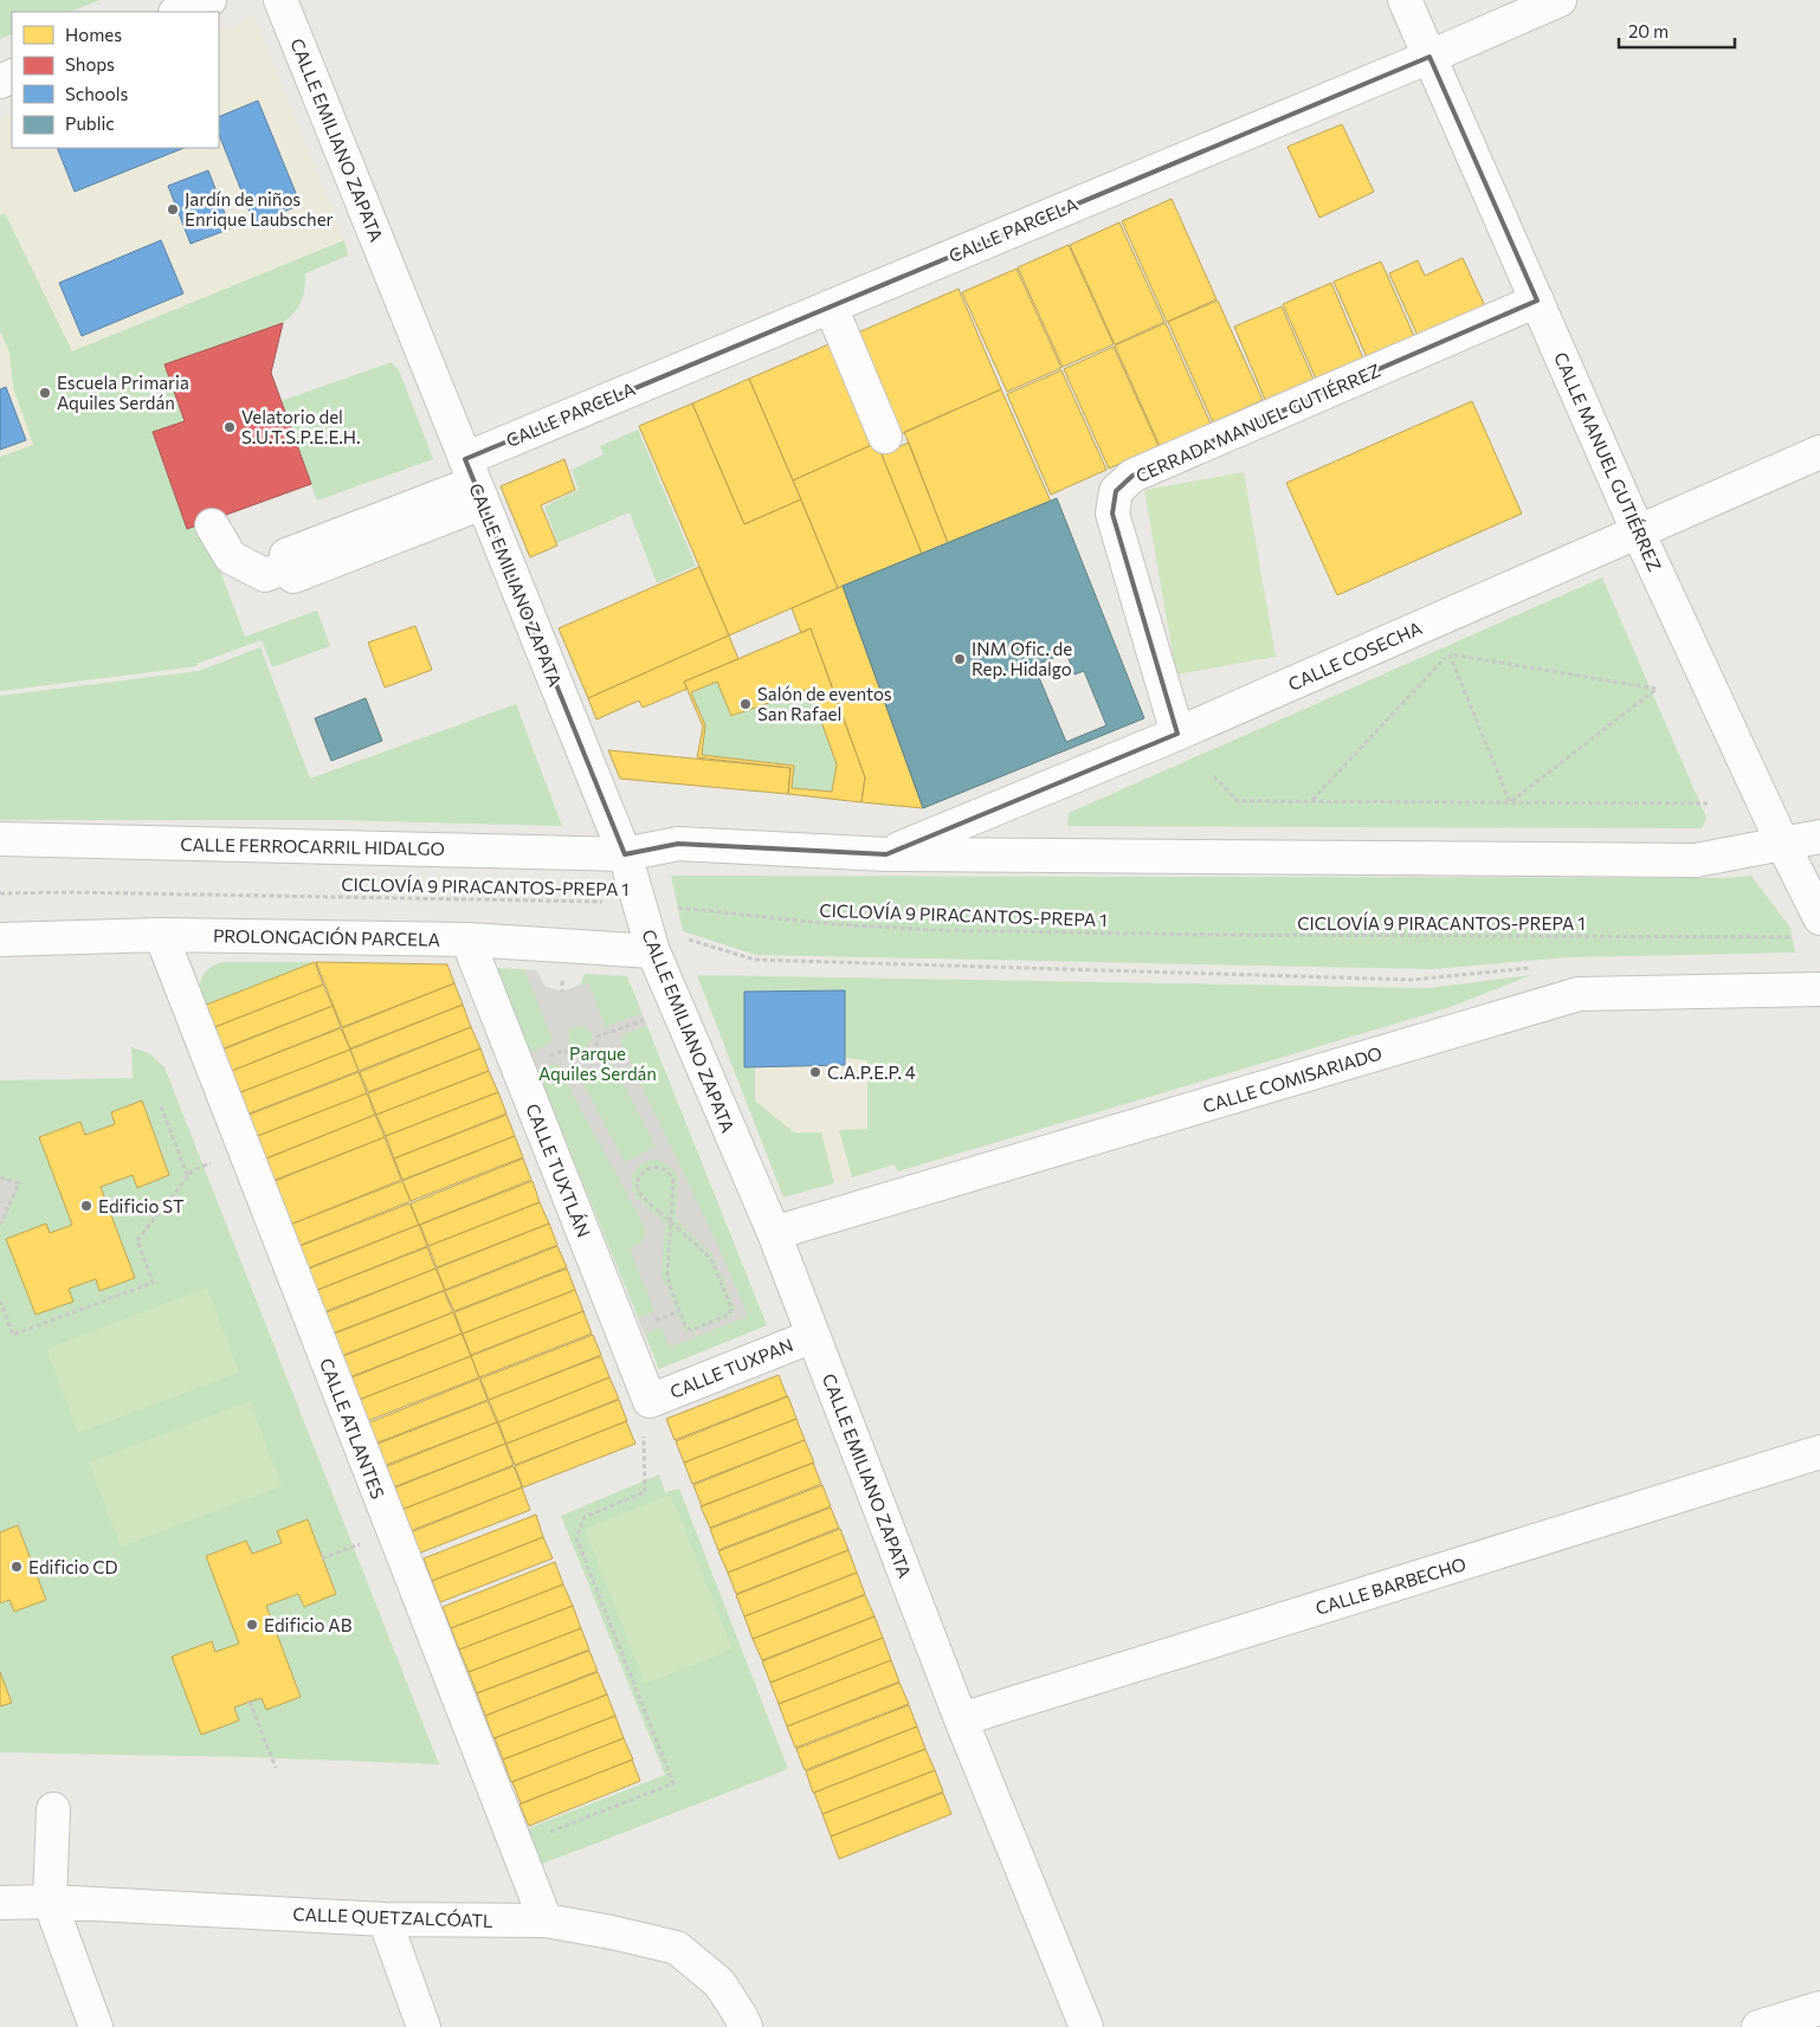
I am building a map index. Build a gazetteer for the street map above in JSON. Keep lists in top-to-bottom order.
{
  "streets": {
    "street": [
      "CALLE EMILIANO ZAPATA",
      "CALLE PARCELA",
      "CERRADA MANUEL GUTIÉRREZ",
      "CALLE MANUEL GUTIÉRREZ",
      "CALLE COSECHA",
      "CALLE FERROCARRIL HIDALGO",
      "PROLONGACIÓN PARCELA",
      "CALLE COMISARIADO",
      "CALLE TUXTLÁN",
      "CALLE TUXPAN",
      "CALLE ATLANTES",
      "CALLE BARBECHO",
      "CALLE QUETZALCÓATL"
    ],
    "path": ["CICLOVÍA 9 PIRACANTOS-PREPA 1"]
  },
  "crossings": [
    ["CALLE EMILIANO ZAPATA", "CALLE PARCELA"],
    ["CALLE EMILIANO ZAPATA", "CALLE FERROCARRIL HIDALGO"],
    ["CALLE EMILIANO ZAPATA", "CICLOVÍA 9 PIRACANTOS-PREPA 1"],
    ["CALLE EMILIANO ZAPATA", "PROLONGACIÓN PARCELA"],
    ["CALLE EMILIANO ZAPATA", "CALLE COMISARIADO"],
    ["CALLE EMILIANO ZAPATA", "CALLE TUXPAN"],
    ["CALLE EMILIANO ZAPATA", "CALLE BARBECHO"],
    ["CALLE PARCELA", "CALLE MANUEL GUTIÉRREZ"],
    ["CERRADA MANUEL GUTIÉRREZ", "CALLE MANUEL GUTIÉRREZ"],
    ["CERRADA MANUEL GUTIÉRREZ", "CALLE COSECHA"],
    ["CALLE MANUEL GUTIÉRREZ", "CALLE COSECHA"],
    ["CALLE MANUEL GUTIÉRREZ", "CALLE FERROCARRIL HIDALGO"],
    ["CALLE MANUEL GUTIÉRREZ", "CICLOVÍA 9 PIRACANTOS-PREPA 1"],
    ["CALLE COSECHA", "CALLE FERROCARRIL HIDALGO"],
    ["CICLOVÍA 9 PIRACANTOS-PREPA 1", "PROLONGACIÓN PARCELA"],
    ["PROLONGACIÓN PARCELA", "CALLE TUXTLÁN"],
    ["PROLONGACIÓN PARCELA", "CALLE ATLANTES"],
    ["CALLE TUXTLÁN", "CALLE TUXPAN"],
    ["CALLE ATLANTES", "CALLE QUETZALCÓATL"]
  ],
  "parks": ["Parque Aquiles Serdán"],
  "places": [
    "Jardín de niños Enrique Laubscher",
    "Escuela Primaria Aquiles Serdán",
    "Velatorio del S.U.T.S.P.E.E.H.",
    "INM Ofic. de Rep. Hidalgo",
    "Salón de eventos San Rafael",
    "C.A.P.E.P. 4",
    "Edificio ST",
    "Edificio CD",
    "Edificio AB"
  ],
  "legend": [
    "Homes",
    "Shops",
    "Schools",
    "Public"
  ],
  "scale_bar": "20 m"
}
